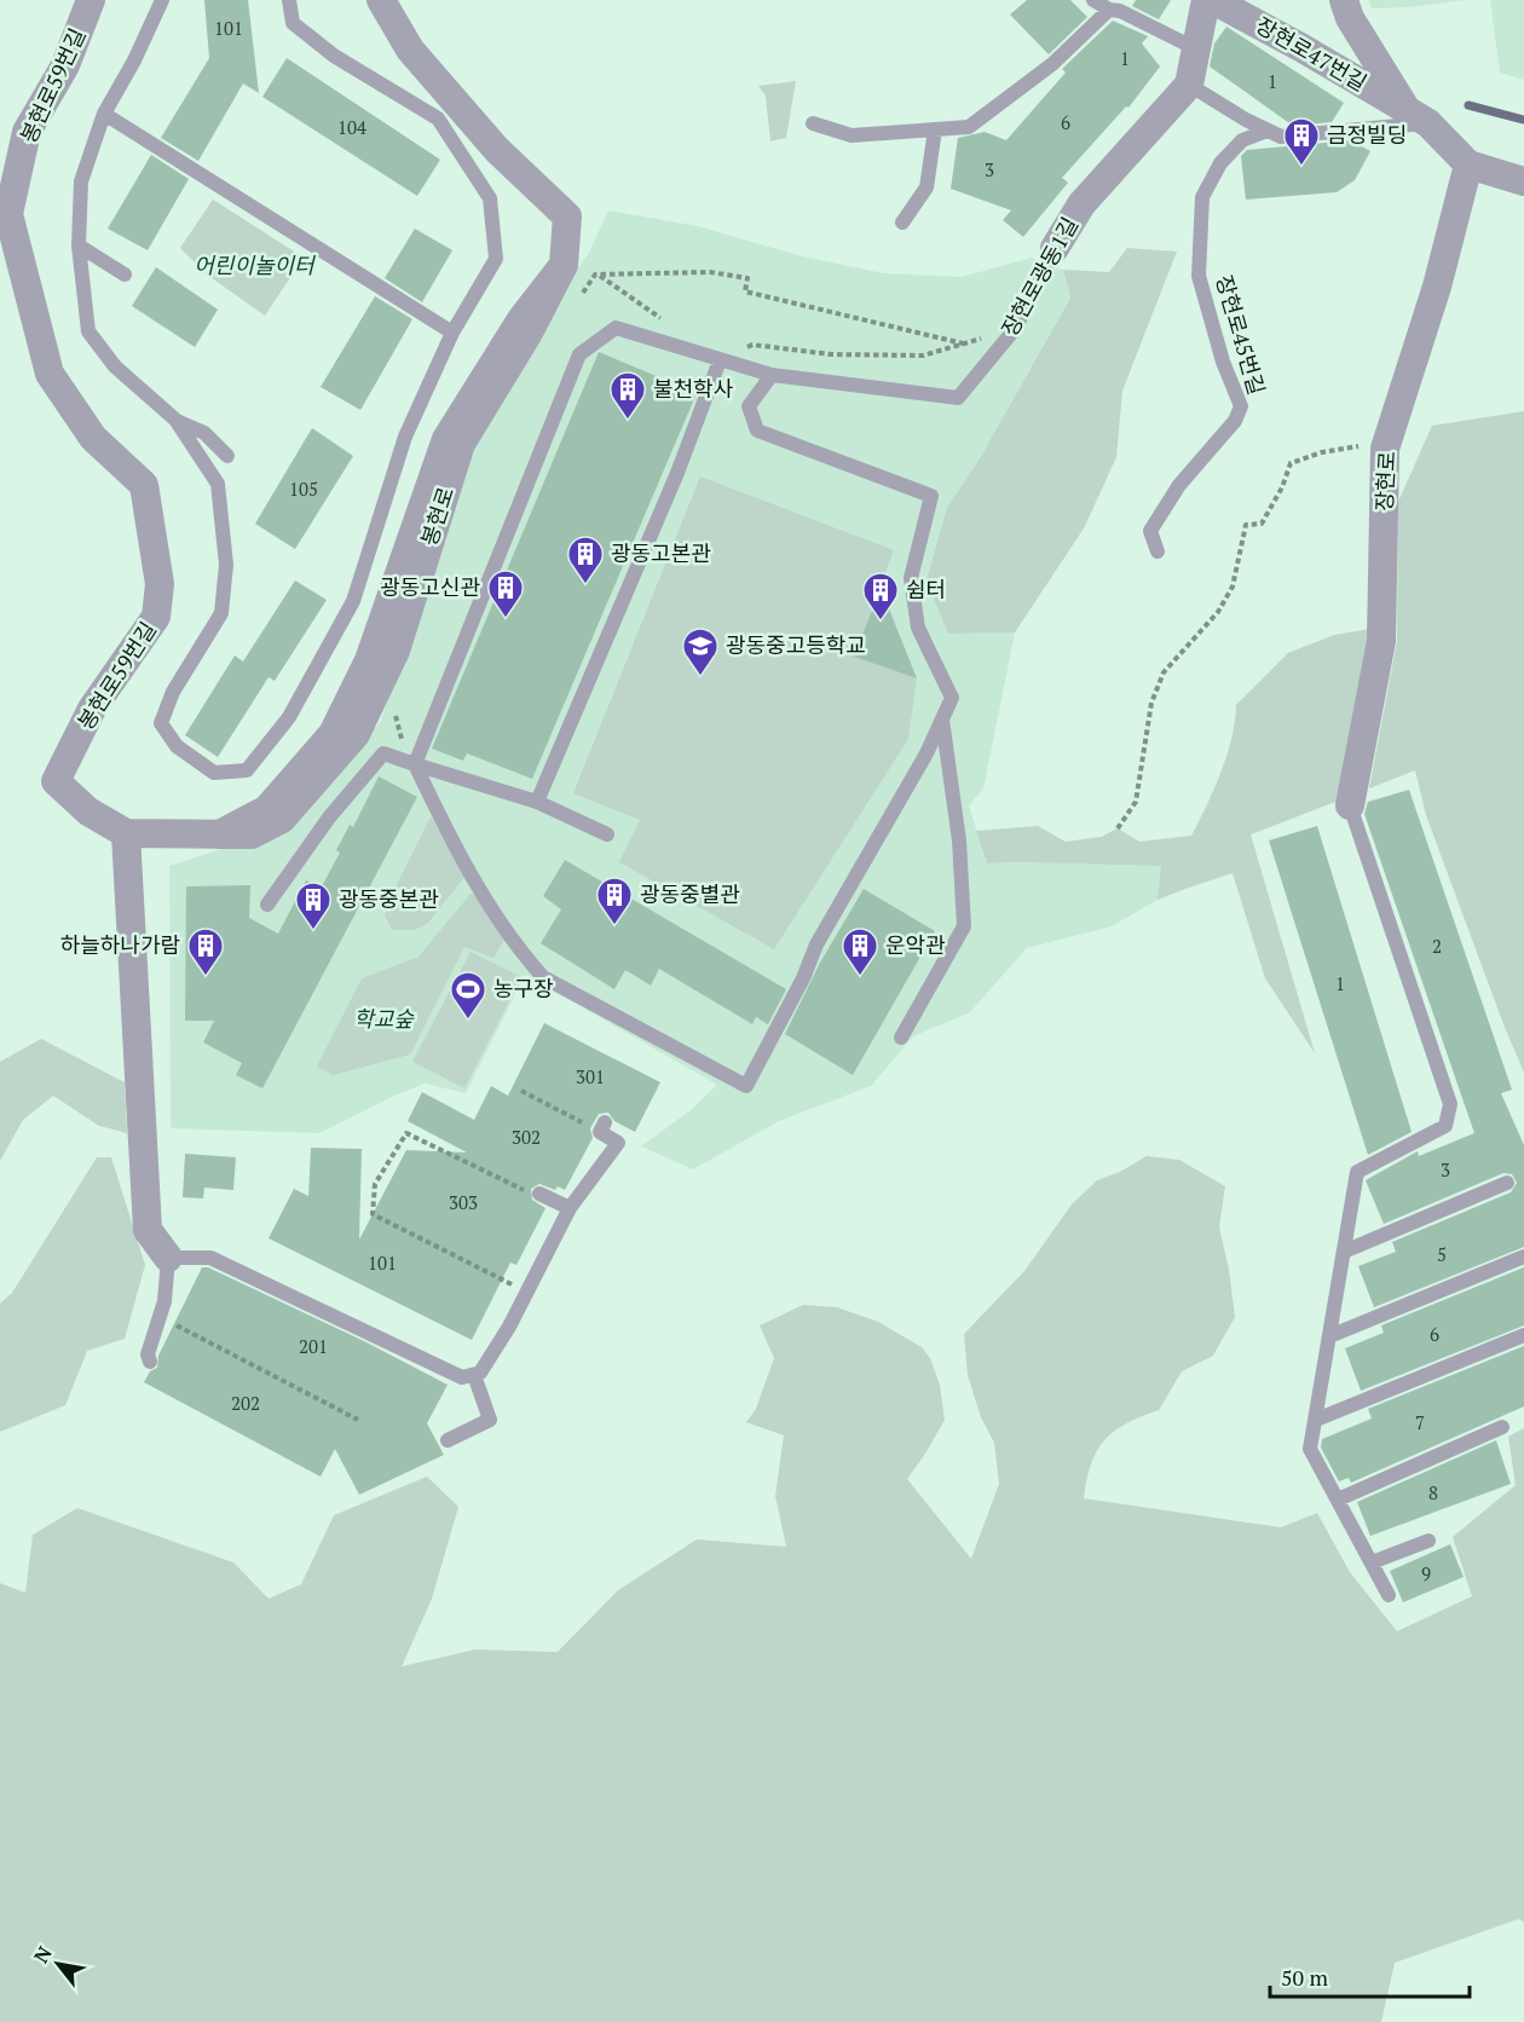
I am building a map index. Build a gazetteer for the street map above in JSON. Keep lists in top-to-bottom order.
{
  "streets": {
    "street": [
      "장현로47번길",
      "봉현로59번길",
      "장현로광동1길",
      "장현로",
      "봉현로"
    ],
    "lane": ["장현로45번길"]
  },
  "crossings": [
    ["봉현로59번길", "봉현로"]
  ],
  "parks": ["어린이놀이터", "학교숲"],
  "places": {
    "building": [
      "금정빌딩",
      "불천학사",
      "광동고본관",
      "광동고신관",
      "쉼터",
      "광동중별관",
      "광동중본관",
      "하늘하나가람",
      "운악관"
    ],
    "school or university": ["광동중고등학교"],
    "sports": ["농구장"]
  },
  "house_numbers": [
    "101",
    "1",
    "1",
    "6",
    "104",
    "3",
    "105",
    "2",
    "1",
    "301",
    "302",
    "3",
    "303",
    "5",
    "101",
    "6",
    "201",
    "202",
    "7",
    "8",
    "9"
  ],
  "scale_bar": "50 m",
  "north": "top left"
}
